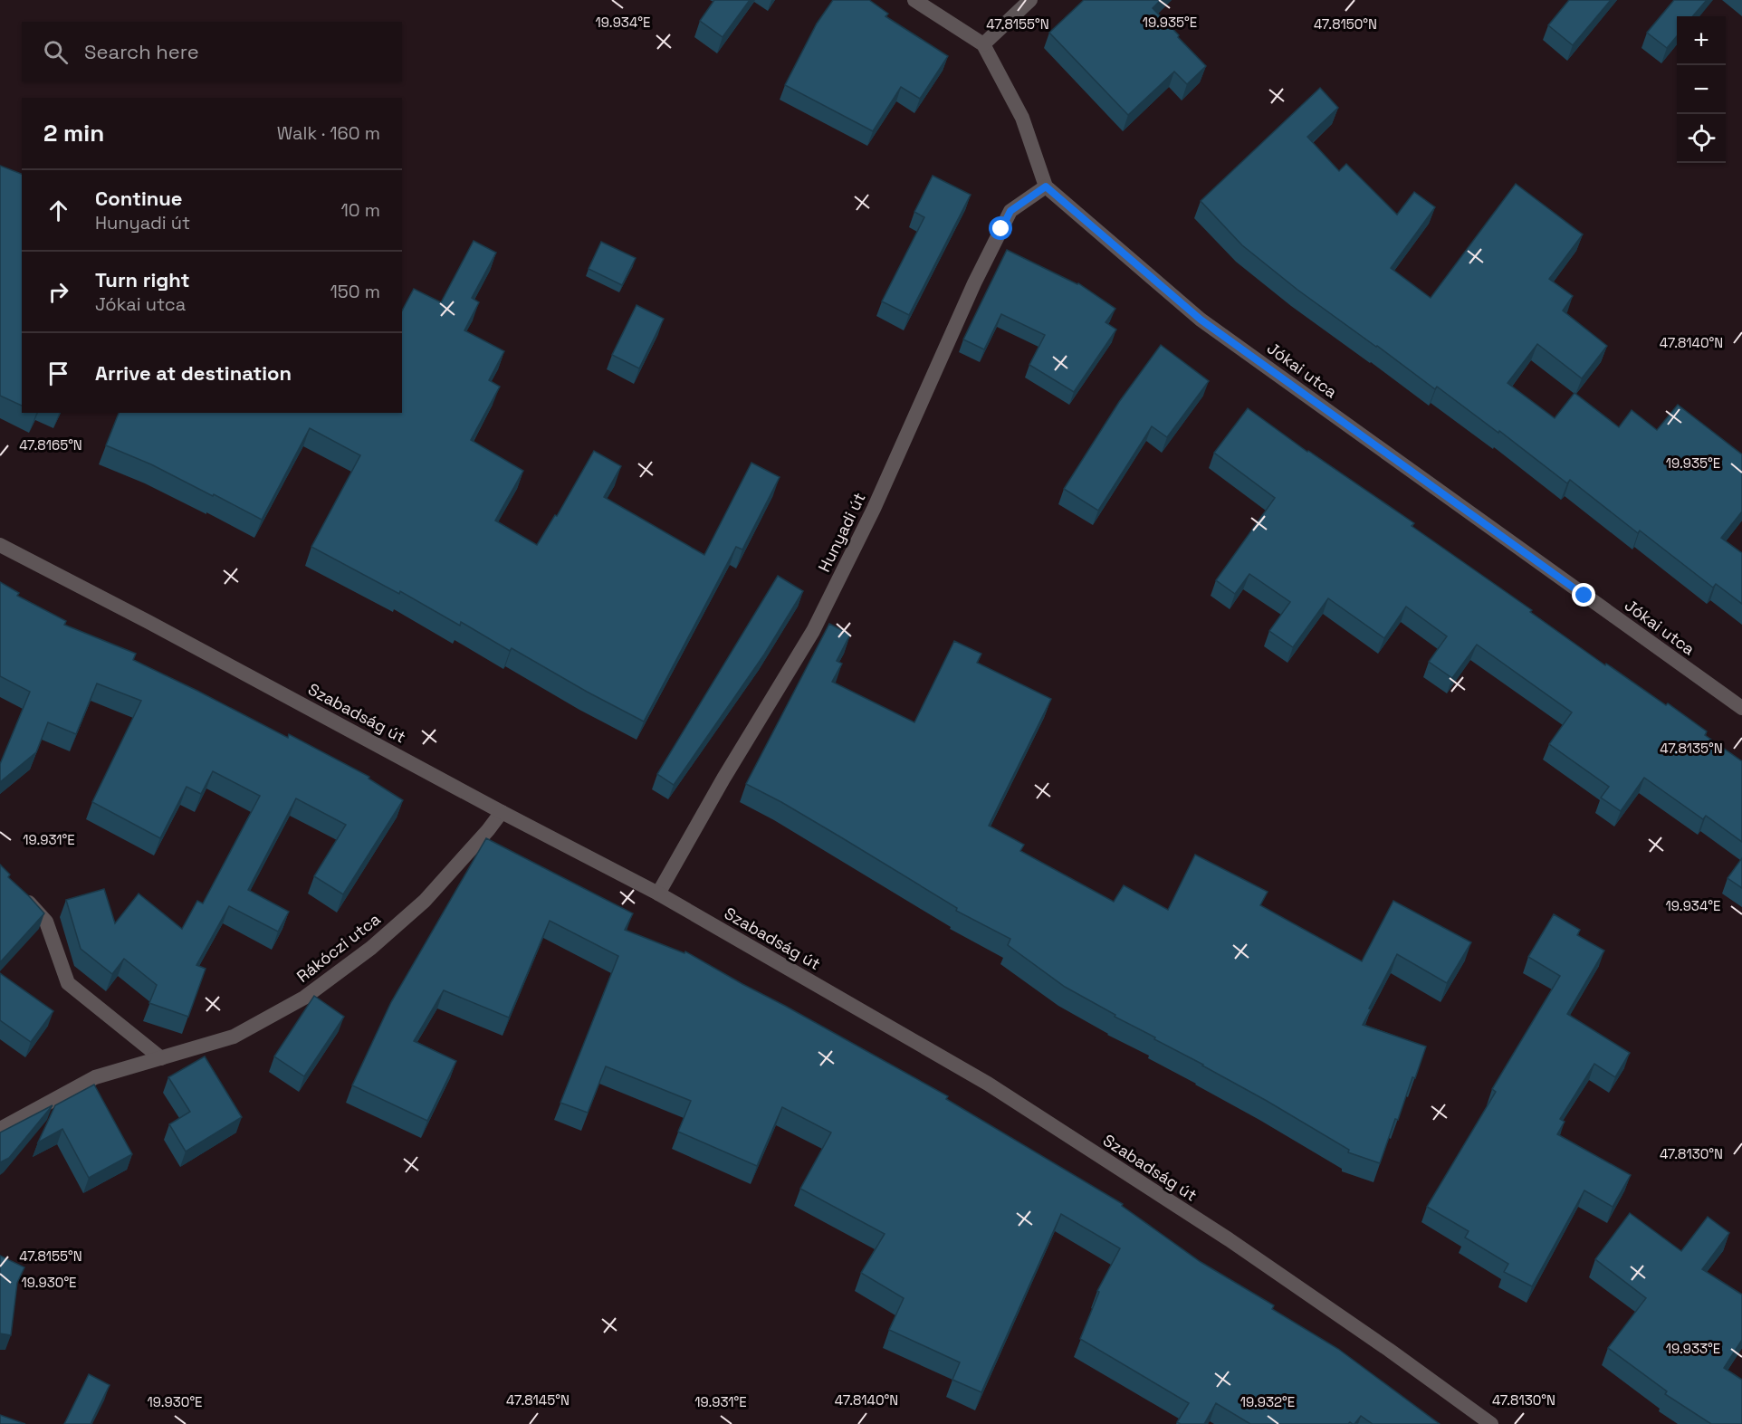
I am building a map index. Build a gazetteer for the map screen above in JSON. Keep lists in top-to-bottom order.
{
  "streets": {
    "street": [
      "Jókai utca",
      "Hunyadi út",
      "Szabadság út",
      "Rákóczi utca"
    ]
  },
  "crossings": [
    ["Jókai utca", "Hunyadi út"],
    ["Hunyadi út", "Szabadság út"],
    ["Szabadság út", "Rákóczi utca"]
  ],
  "page": {
    "map_buttons": ["+", "−"],
    "search": "Search here",
    "heading": ["2 min", "Walk · 160 m"],
    "list": [
      ["Continue", "Hunyadi út", "10 m"],
      ["Turn right", "Jókai utca", "150 m"],
      "Arrive at destination"
    ]
  },
  "coordinates": [
    "19.934°E",
    "19.935°E",
    "47.8155°N",
    "47.8150°N",
    "47.8140°N",
    "47.8165°N",
    "47.8135°N",
    "19.931°E",
    "47.8130°N",
    "19.930°E",
    "19.933°E",
    "47.8145°N",
    "19.932°E"
  ]
}
